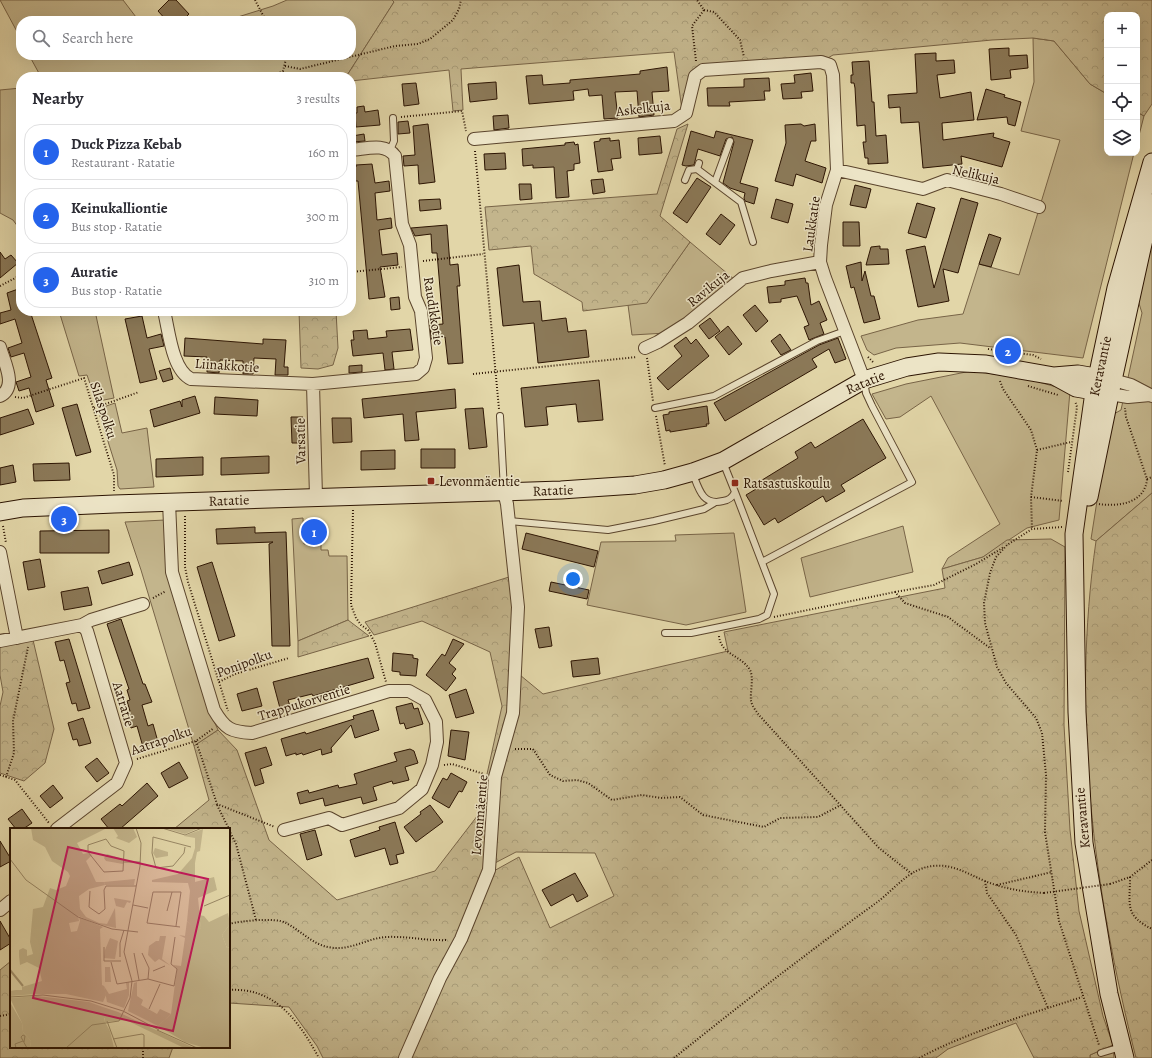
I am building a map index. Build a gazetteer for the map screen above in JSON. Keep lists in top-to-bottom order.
{
  "streets": {
    "street": [
      "Askelkuja",
      "Nelikuja",
      "Laukkatie",
      "Ravikuja",
      "Raudikkotie",
      "Liinakkotie",
      "Keravantie",
      "Ratatie",
      "Varsatie",
      "Trappukorventie",
      "Aatratie",
      "Levonmäentie"
    ],
    "path": ["Silaspolku", "Ponipolku", "Aatrapolku"]
  },
  "crossings": [
    ["Nelikuja", "Laukkatie"],
    ["Laukkatie", "Ravikuja"],
    ["Laukkatie", "Ratatie"],
    ["Raudikkotie", "Liinakkotie"],
    ["Raudikkotie", "Varsatie"],
    ["Liinakkotie", "Varsatie"],
    ["Keravantie", "Ratatie"],
    ["Ratatie", "Silaspolku"],
    ["Ratatie", "Varsatie"],
    ["Ratatie", "Levonmäentie"],
    ["Trappukorventie", "Aatrapolku"],
    ["Aatratie", "Aatrapolku"]
  ],
  "places": {
    "transit": ["Levonmäentie", "Ratsastuskoulu"]
  },
  "page": {
    "map_buttons": ["+", "−"],
    "search": "Search here",
    "heading": ["Nearby", "3 results"],
    "list": [
      {
        "mark": "1",
        "name": "Duck Pizza Kebab",
        "note": "Restaurant · Ratatie",
        "value": "160 m"
      },
      {
        "mark": "2",
        "name": "Keinukalliontie",
        "note": "Bus stop · Ratatie",
        "value": "300 m"
      },
      {
        "mark": "3",
        "name": "Auratie",
        "note": "Bus stop · Ratatie",
        "value": "310 m"
      }
    ],
    "pins": ["2", "3", "1"]
  }
}
